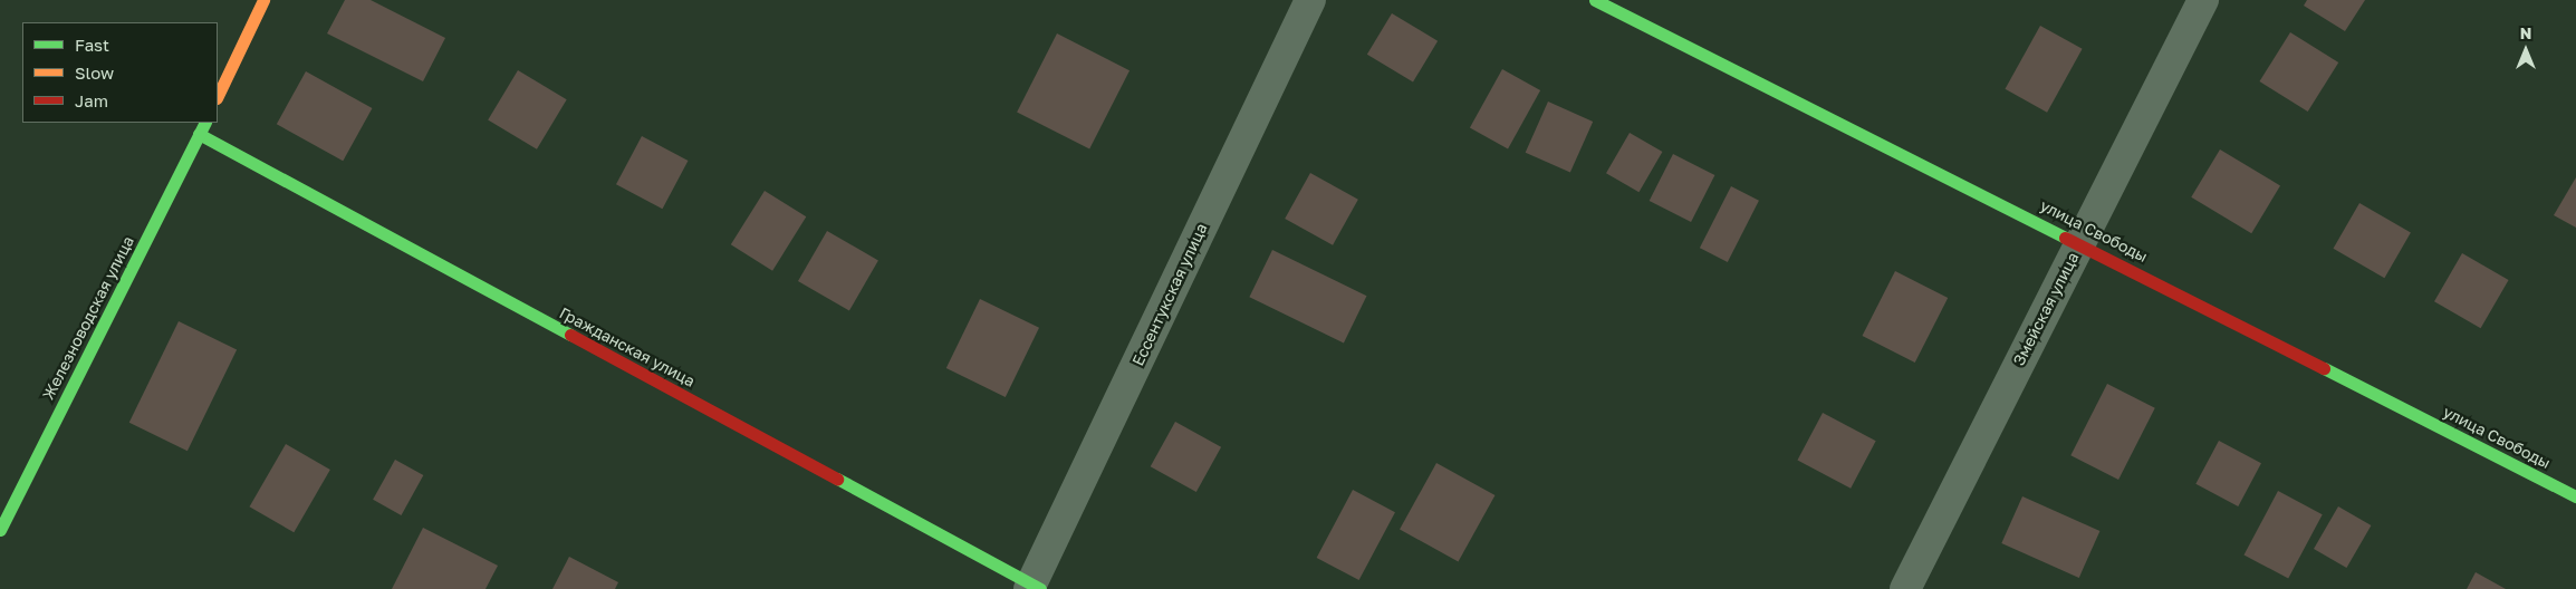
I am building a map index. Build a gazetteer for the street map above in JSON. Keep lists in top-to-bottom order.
{
  "streets": {
    "street": [
      "улица Свободы",
      "Ессентукская улица",
      "Змейская улица",
      "Железноводская улица",
      "Гражданская улица"
    ]
  },
  "crossings": [
    ["улица Свободы", "Змейская улица"],
    ["Ессентукская улица", "Гражданская улица"],
    ["Железноводская улица", "Гражданская улица"]
  ],
  "legend": ["Fast", "Slow", "Jam"],
  "north": "top"
}
